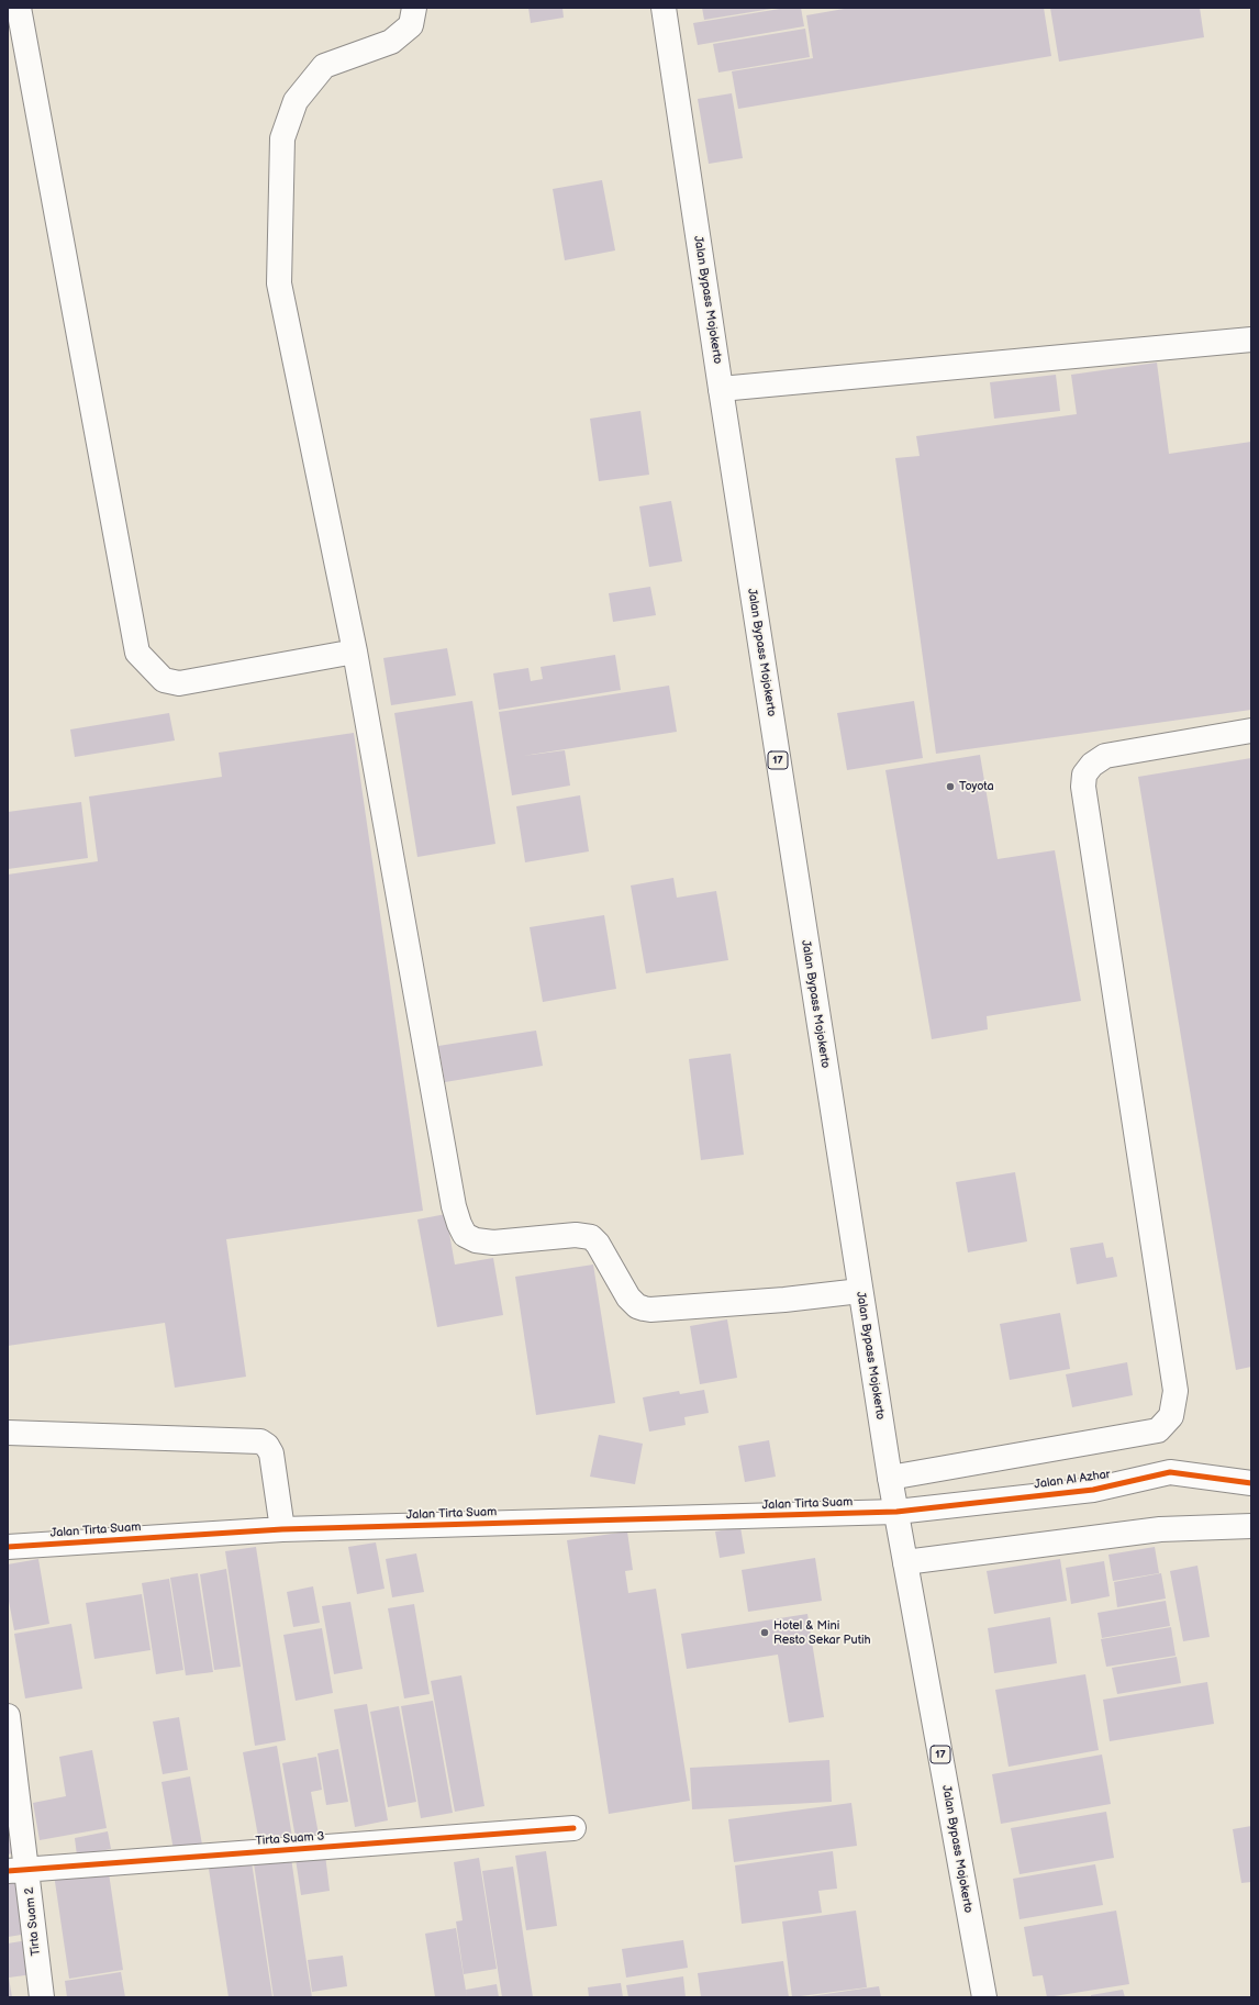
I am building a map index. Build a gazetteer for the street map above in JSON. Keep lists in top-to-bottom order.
{
  "streets": {
    "main road": [
      "Jalan Bypass Mojokerto",
      "17",
      "Jalan Al Azhar",
      "Jalan Tirta Suam",
      "Tirta Suam 3",
      "Tirta Suam 2"
    ]
  },
  "crossings": [
    ["Jalan Bypass Mojokerto", "Jalan Al Azhar"],
    ["Jalan Bypass Mojokerto", "Jalan Tirta Suam"],
    ["Jalan Al Azhar", "Jalan Tirta Suam"],
    ["Tirta Suam 3", "Tirta Suam 2"]
  ],
  "places": ["Toyota", "Hotel & Mini Resto Sekar Putih"]
}
